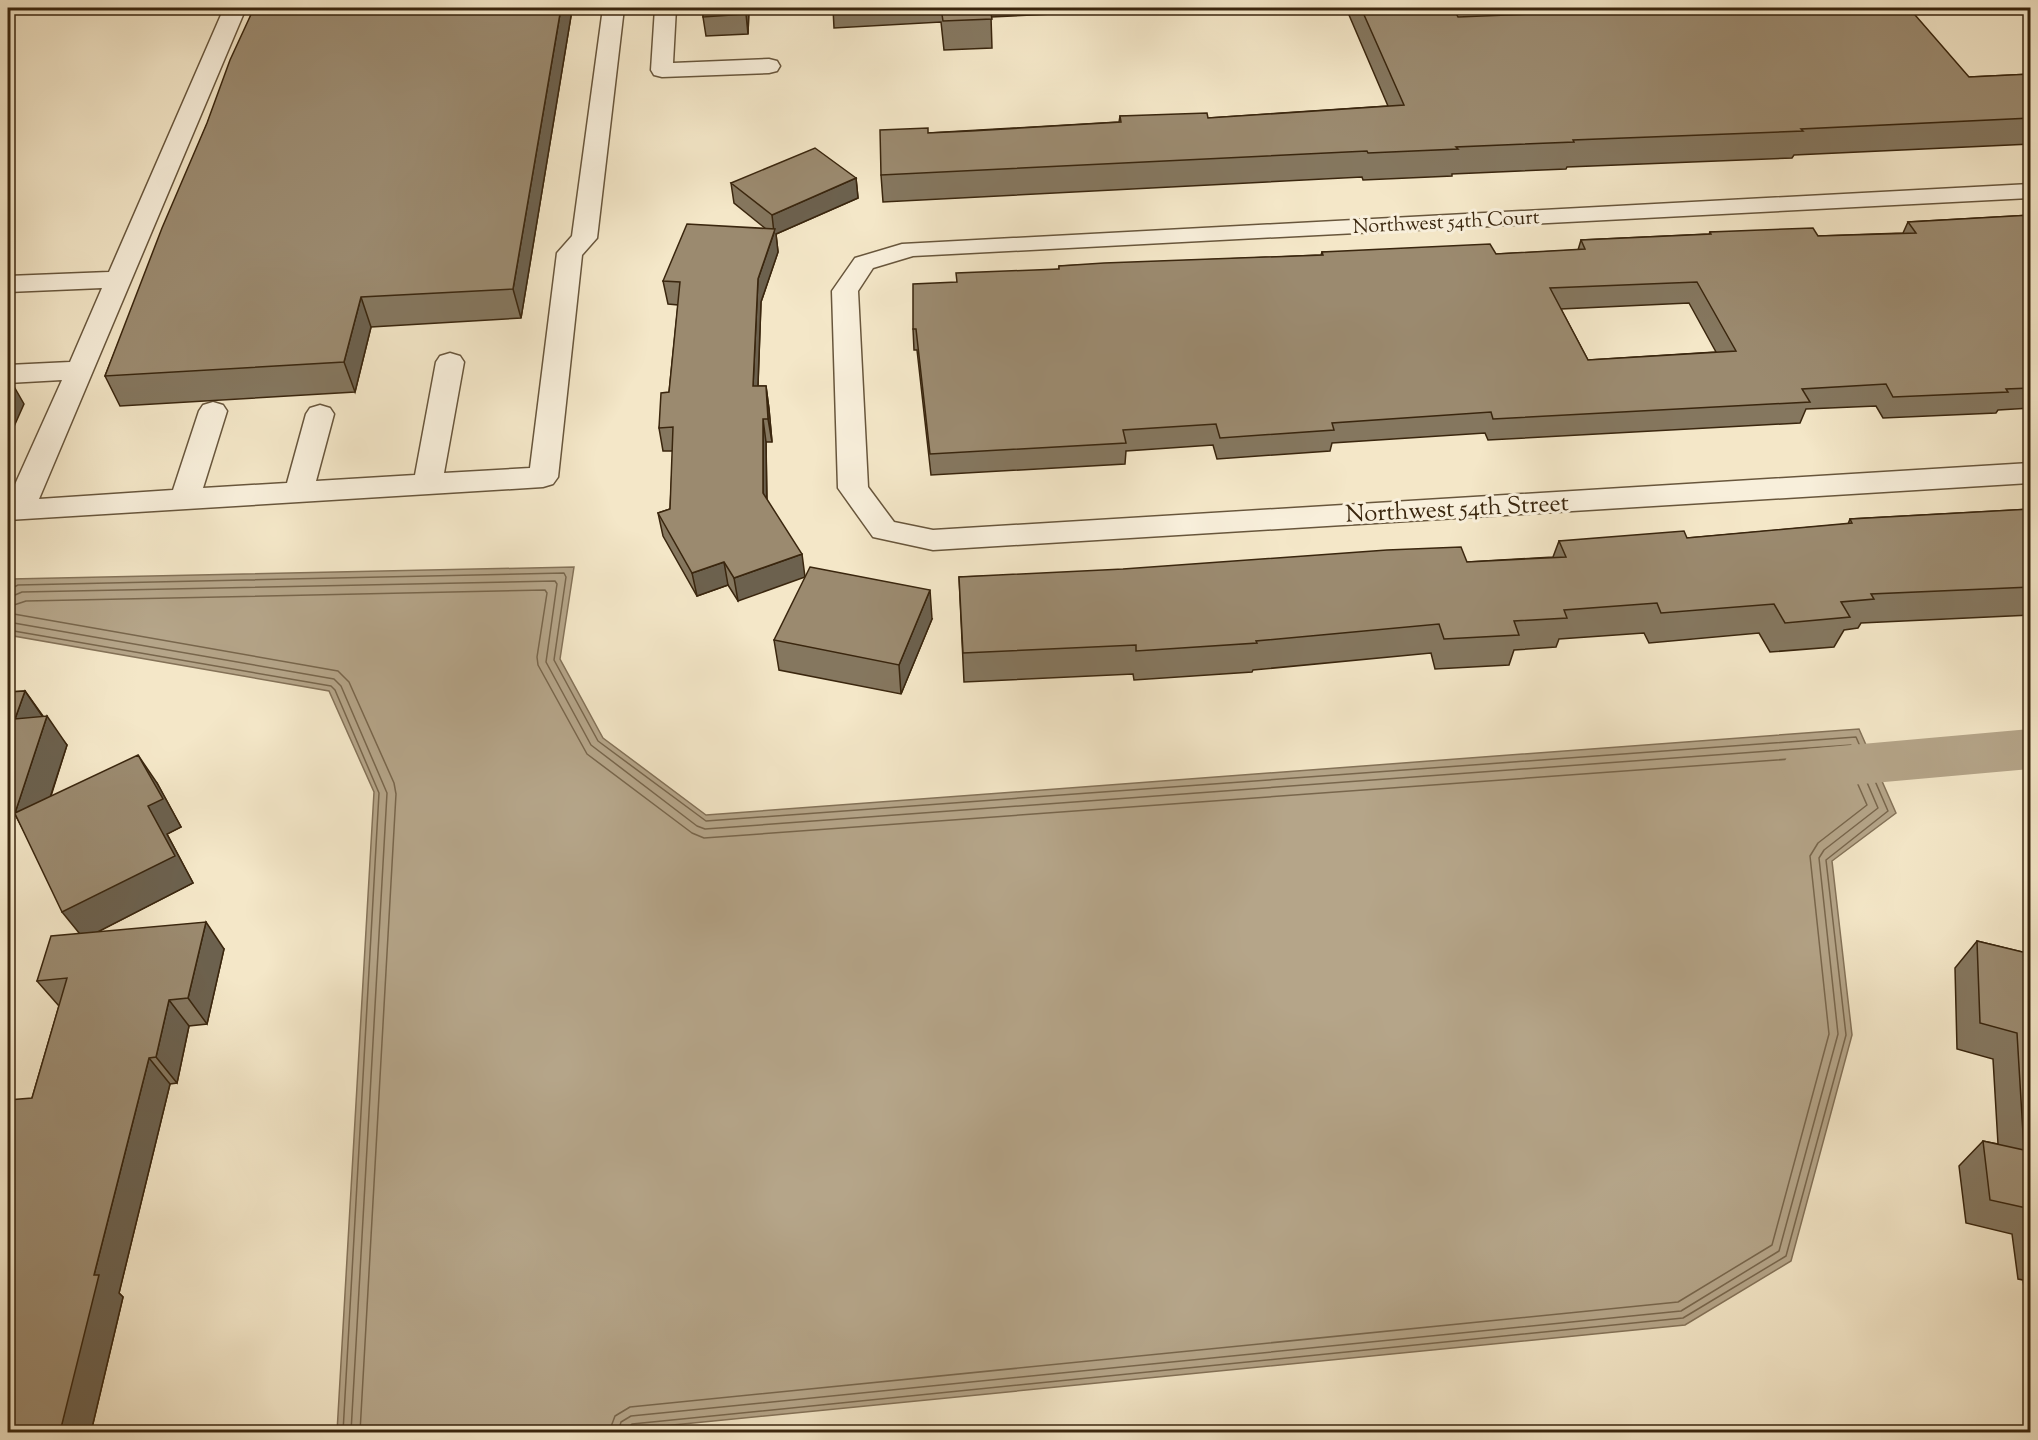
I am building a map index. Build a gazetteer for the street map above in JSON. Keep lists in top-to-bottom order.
{
  "streets": {
    "street": ["Northwest 54th Court", "Northwest 54th Street"]
  },
  "crossings": [
    ["Northwest 54th Court", "Northwest 54th Street"]
  ]
}
